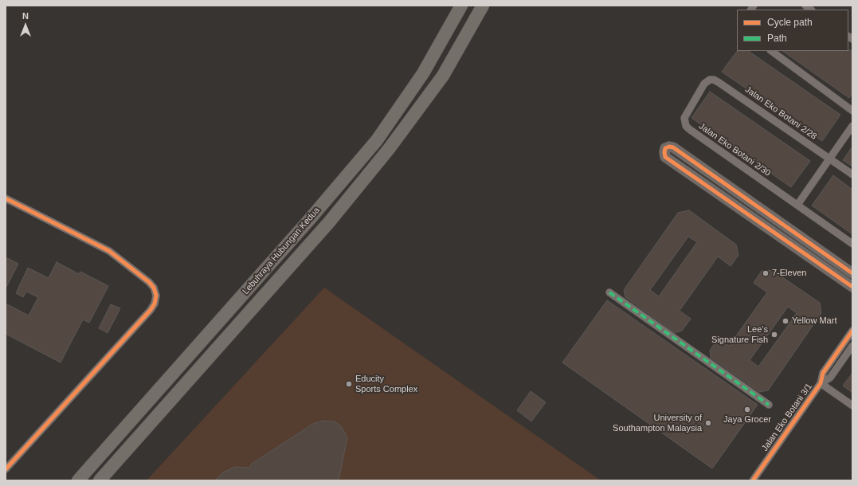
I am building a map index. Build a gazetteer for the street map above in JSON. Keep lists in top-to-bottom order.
{
  "streets": {
    "highway": ["Lebuhraya Hubungan Kedua"],
    "street": ["Jalan Eko Botani 2/28", "Jalan Eko Botani 2/30", "Jalan Eko Botani 3/1"]
  },
  "crossings": [
    ["Jalan Eko Botani 2/28", "Jalan Eko Botani 2/30"]
  ],
  "places": [
    "7-Eleven",
    "Yellow Mart",
    "Lee’s Signature Fish",
    "Educity Sports Complex",
    "Jaya Grocer",
    "University of Southampton Malaysia"
  ],
  "legend": ["Cycle path", "Path"],
  "north": "top"
}
